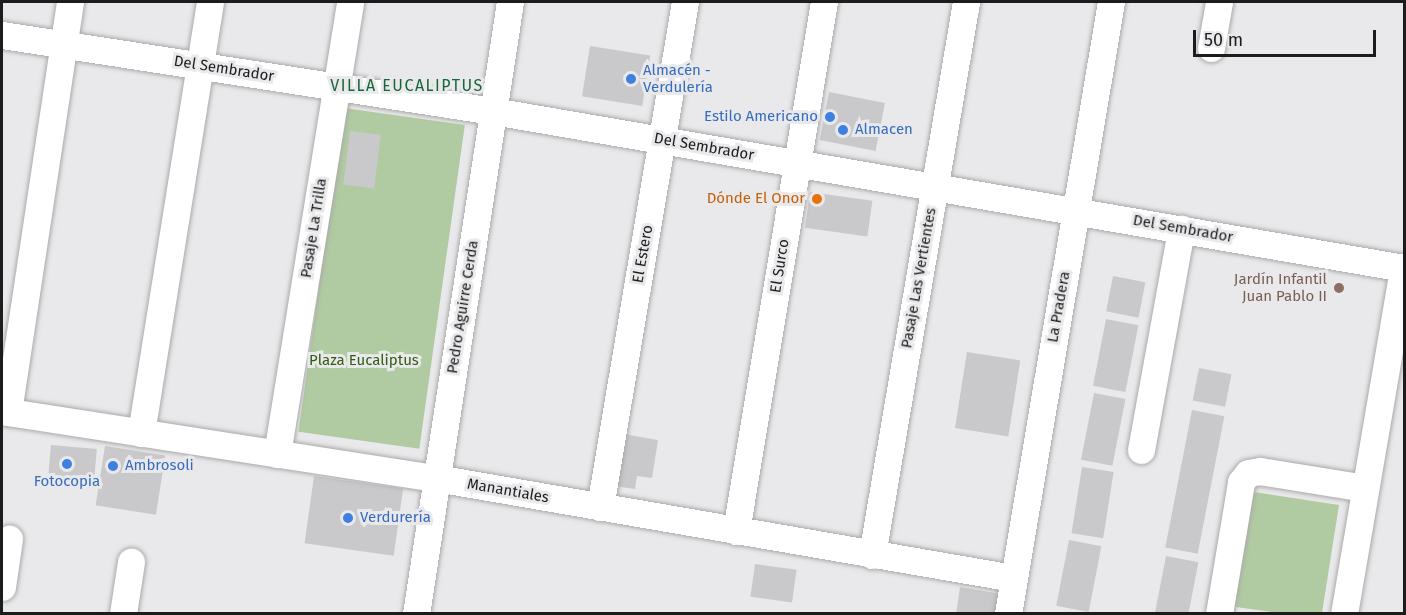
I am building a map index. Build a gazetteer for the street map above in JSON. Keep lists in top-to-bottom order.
{
  "streets": {
    "street": [
      "Del Sembrador",
      "Pasaje La Trilla",
      "El Estero",
      "El Surco",
      "Pasaje Las Vertientes",
      "Pedro Aguirre Cerda",
      "La Pradera",
      "Manantiales"
    ]
  },
  "crossings": [
    ["Del Sembrador", "Pasaje La Trilla"],
    ["Del Sembrador", "El Estero"],
    ["Del Sembrador", "El Surco"],
    ["Del Sembrador", "Pasaje Las Vertientes"],
    ["Del Sembrador", "Pedro Aguirre Cerda"],
    ["Del Sembrador", "La Pradera"],
    ["Pasaje La Trilla", "Manantiales"],
    ["El Estero", "Manantiales"],
    ["El Surco", "Manantiales"],
    ["Pasaje Las Vertientes", "Manantiales"],
    ["Pedro Aguirre Cerda", "Manantiales"],
    ["La Pradera", "Manantiales"]
  ],
  "districts": ["VILLA EUCALIPTUS"],
  "parks": ["Plaza Eucaliptus"],
  "places": [
    "Almacén - Verdulería",
    "Estilo Americano",
    "Almacen",
    "Dónde El Onor",
    "Jardín Infantil Juan Pablo II",
    "Fotocopia",
    "Ambrosoli",
    "Verdurería"
  ],
  "scale_bar": "50 m"
}
